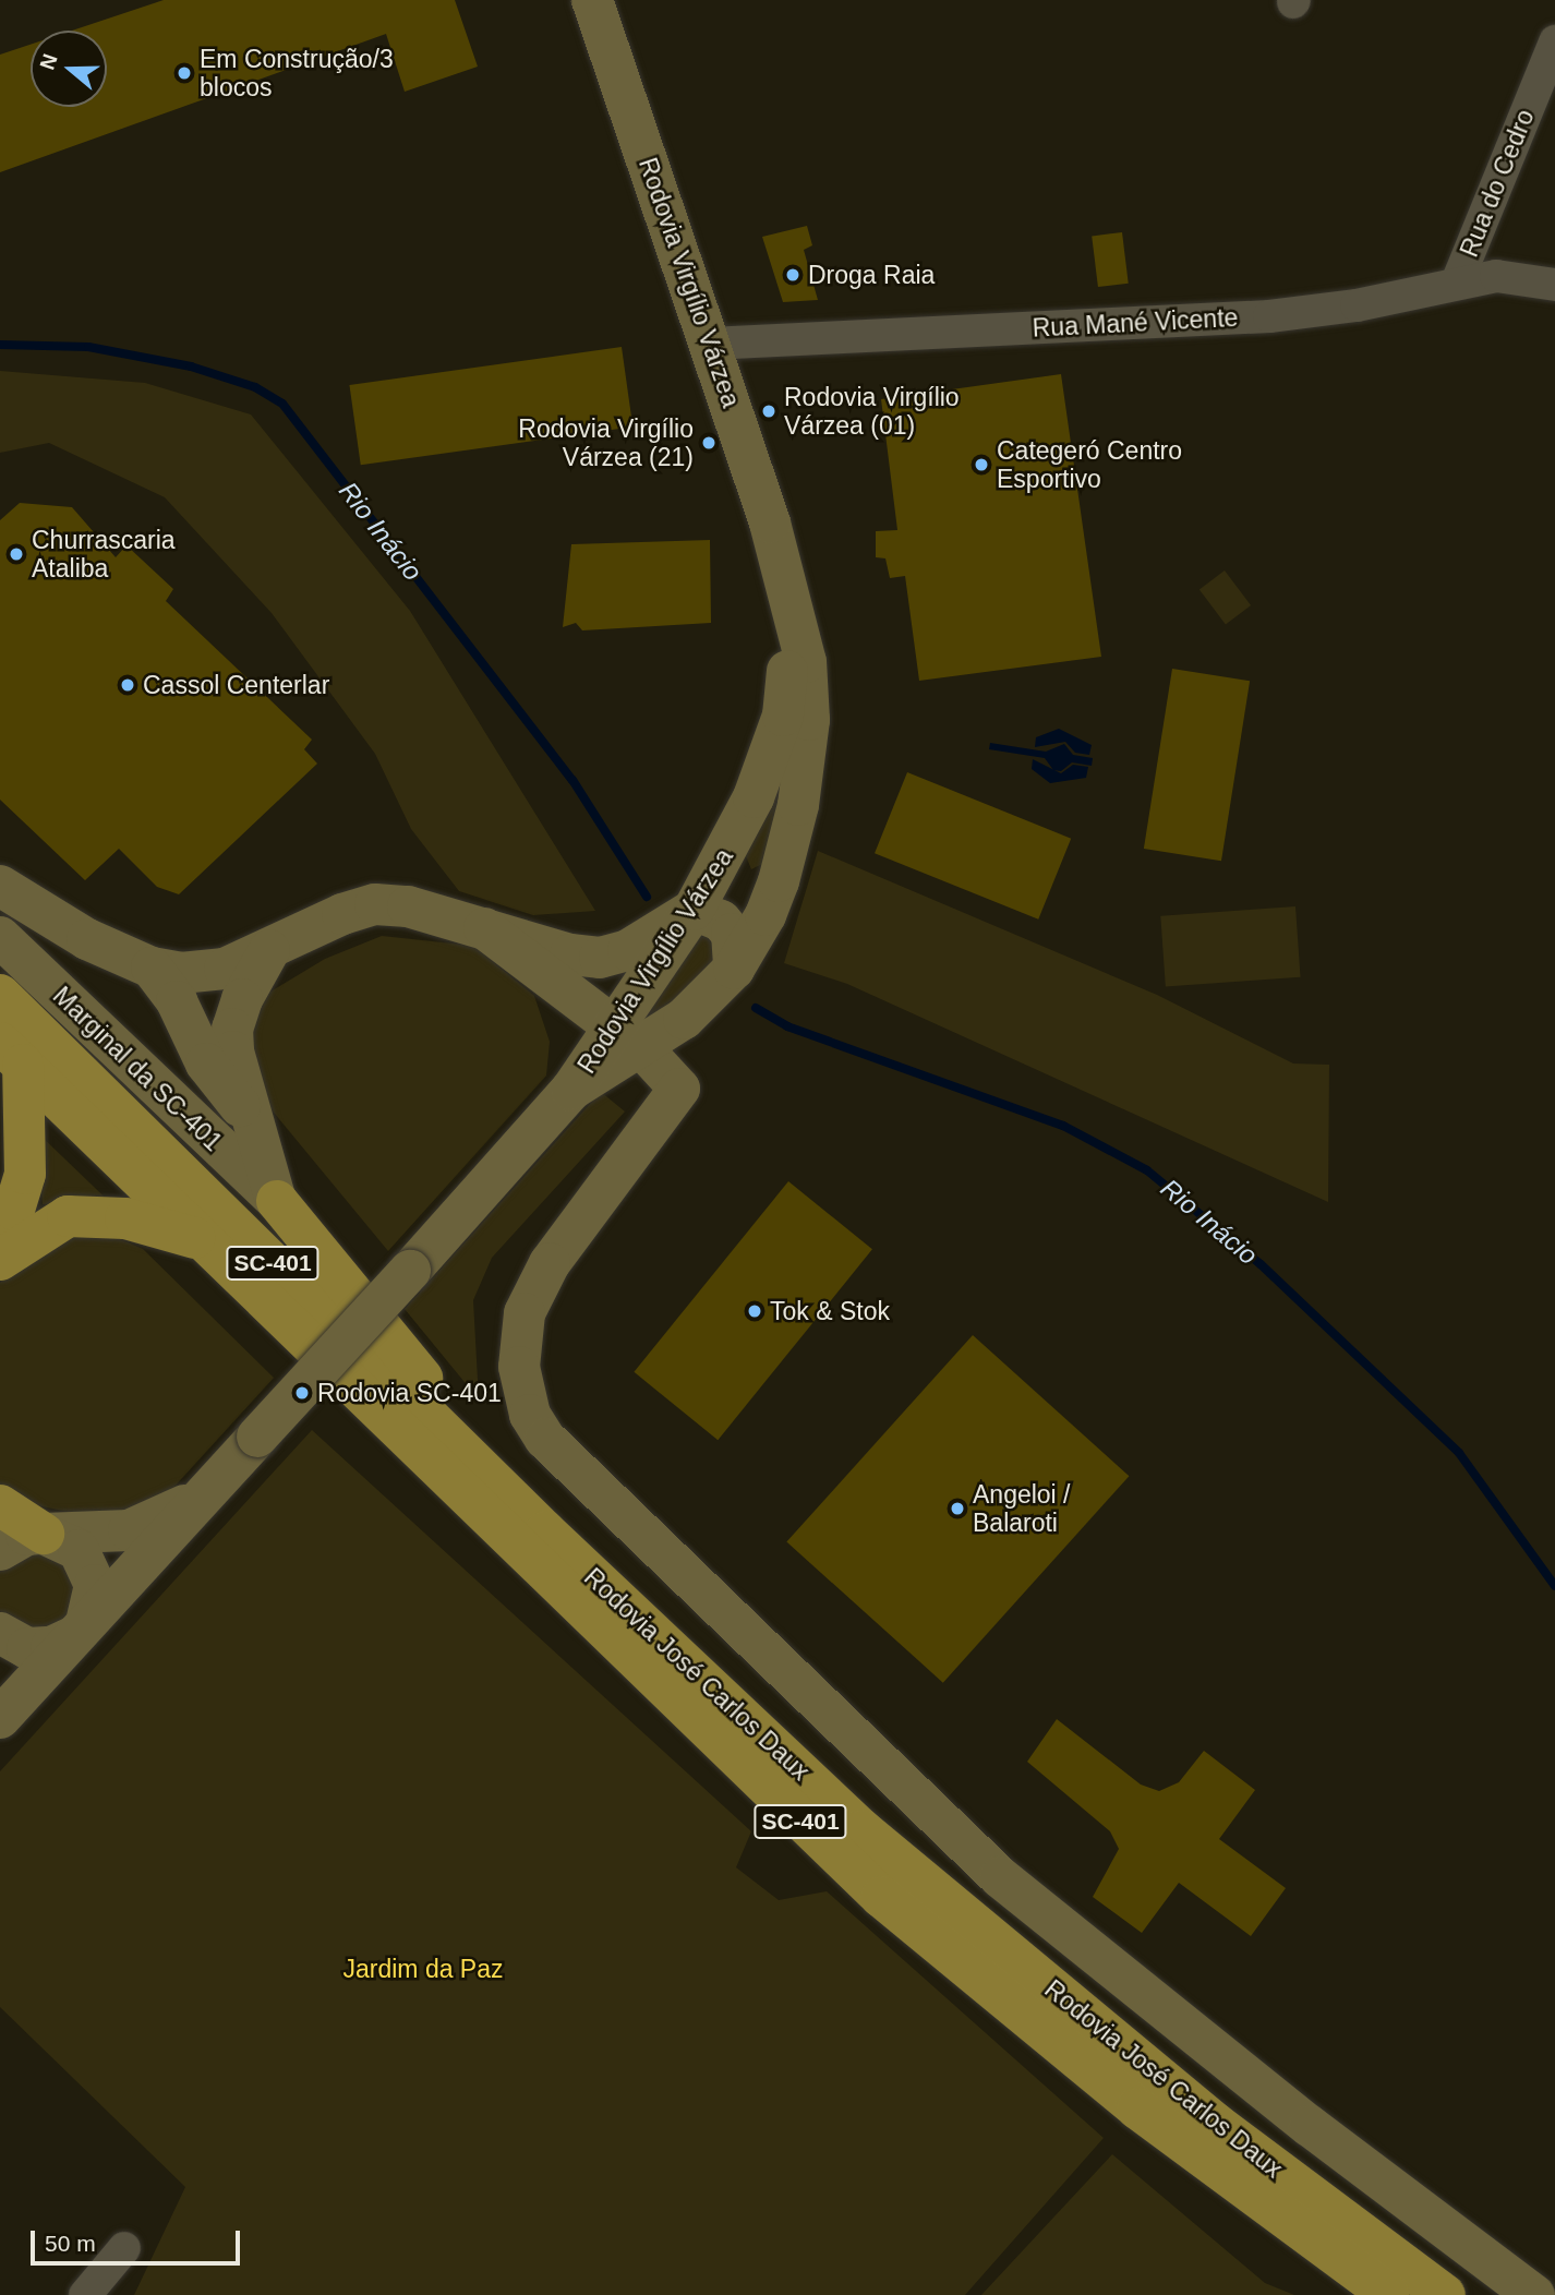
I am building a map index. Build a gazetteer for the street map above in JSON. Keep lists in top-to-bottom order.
{
  "streets": {
    "highway": ["SC-401", "Rodovia José Carlos Daux"],
    "main road": ["Rodovia Virgílio Várzea", "Marginal da SC-401"],
    "street": ["Rua do Cedro", "Rua Mané Vicente"]
  },
  "crossings": [
    ["Rua do Cedro", "Rua Mané Vicente"],
    ["Rodovia Virgílio Várzea", "Rua Mané Vicente"]
  ],
  "water": ["Rio Inácio"],
  "parks": ["Jardim da Paz"],
  "places": [
    "Em Construção/3 blocos",
    "Droga Raia",
    "Rodovia Virgílio Várzea (01)",
    "Rodovia Virgílio Várzea (21)",
    "Categeró Centro Esportivo",
    "Churrascaria Ataliba",
    "Cassol Centerlar",
    "Tok & Stok",
    "Rodovia SC-401",
    "Angeloi / Balaroti"
  ],
  "scale_bar": "50 m",
  "north": "left"
}
